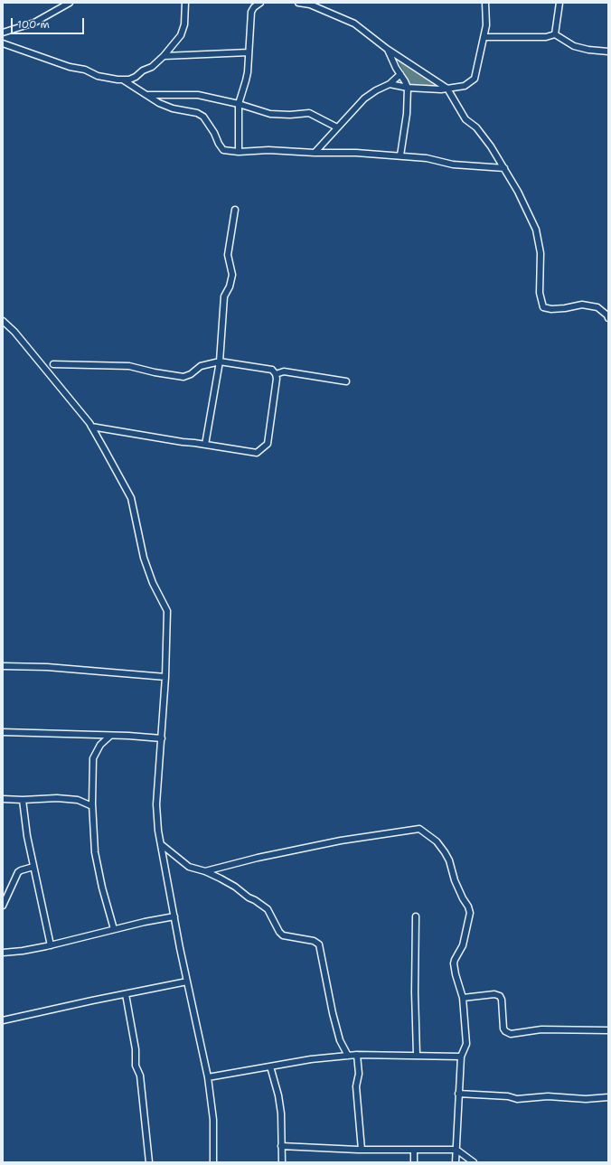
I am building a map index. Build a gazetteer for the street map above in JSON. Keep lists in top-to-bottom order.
{
  "scale_bar": "100 m"
}
